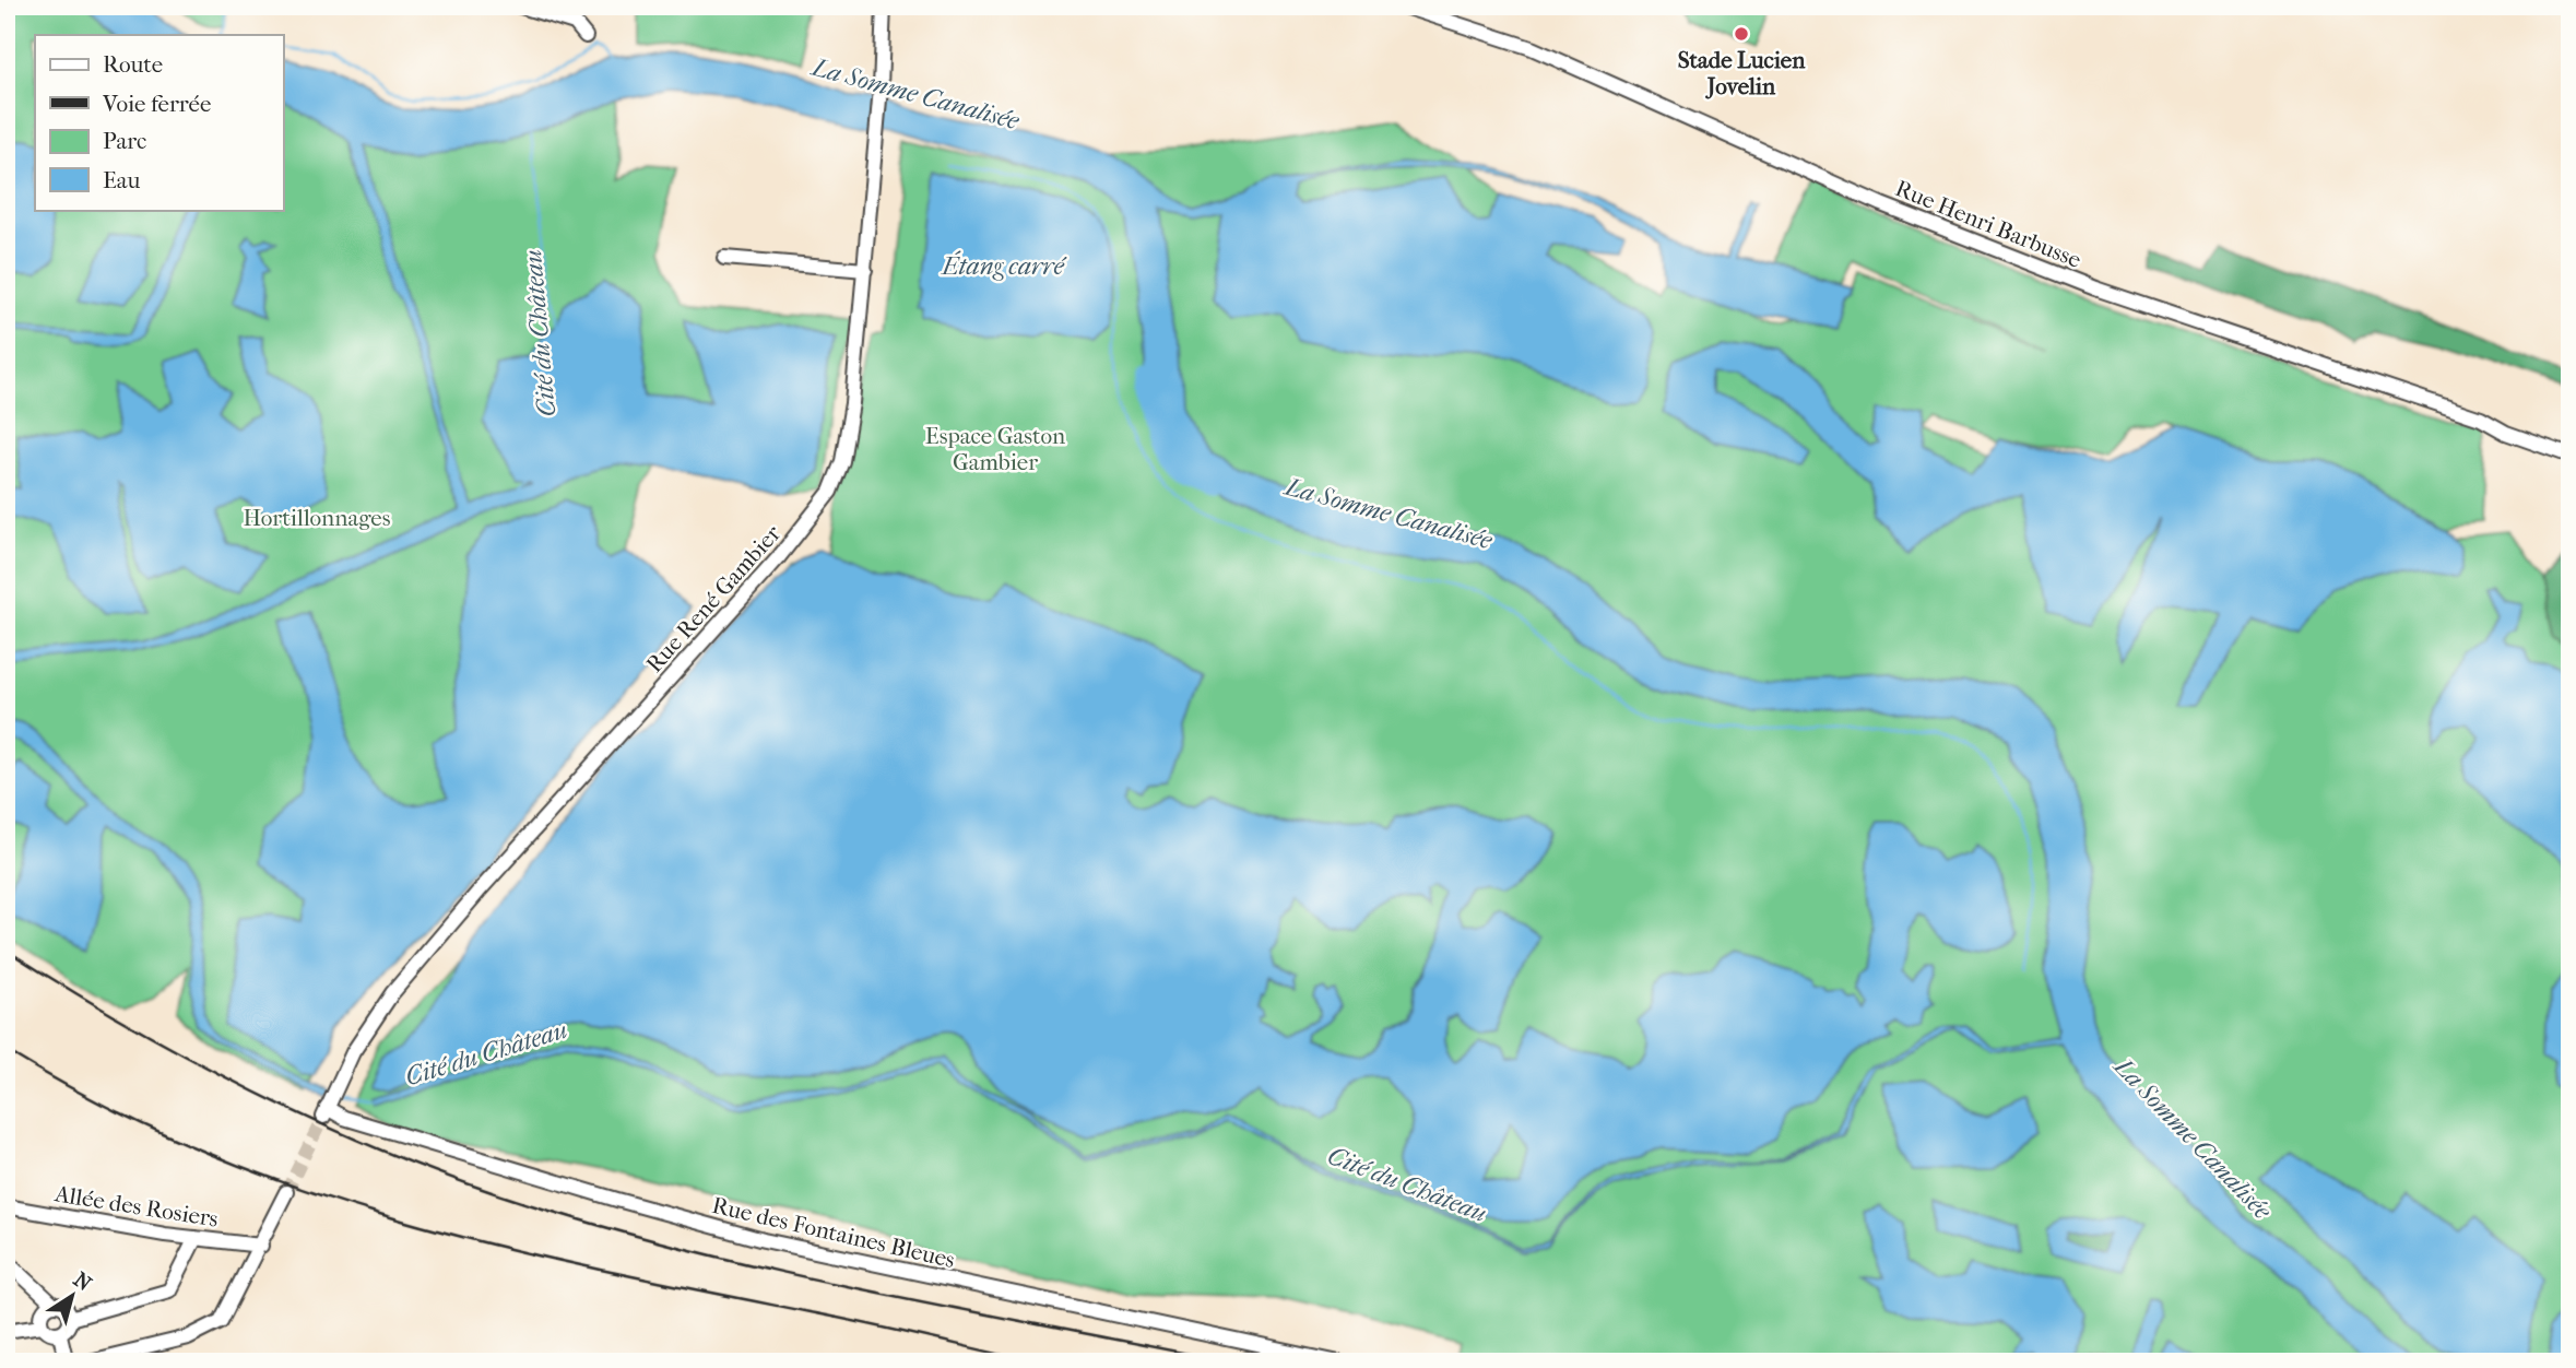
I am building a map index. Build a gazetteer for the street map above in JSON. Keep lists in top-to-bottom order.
{
  "streets": {
    "street": [
      "Rue Henri Barbusse",
      "Rue René Gambier",
      "Allée des Rosiers",
      "Rue des Fontaines Bleues"
    ]
  },
  "crossings": [
    ["Rue René Gambier", "Rue des Fontaines Bleues"]
  ],
  "water": ["La Somme Canalisée", "Étang carré", "Cité du Château"],
  "parks": ["Espace Gaston Gambier", "Hortillonnages"],
  "places": ["Stade Lucien Jovelin"],
  "legend": [
    "Route",
    "Voie ferrée",
    "Parc",
    "Eau"
  ],
  "north": "top right"
}
